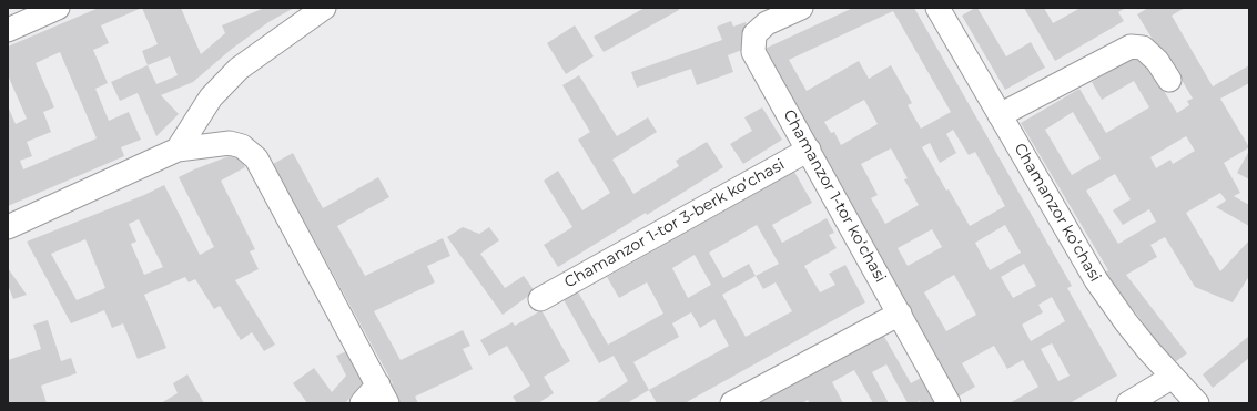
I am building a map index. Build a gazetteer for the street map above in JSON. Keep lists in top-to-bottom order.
{
  "streets": {
    "street": ["Chamanzor 1-tor koʻchasi", "Chamanzor koʻchasi", "Chamanzor 1-tor 3-berk koʻchasi"]
  },
  "crossings": [
    ["Chamanzor 1-tor koʻchasi", "Chamanzor 1-tor 3-berk koʻchasi"]
  ]
}
